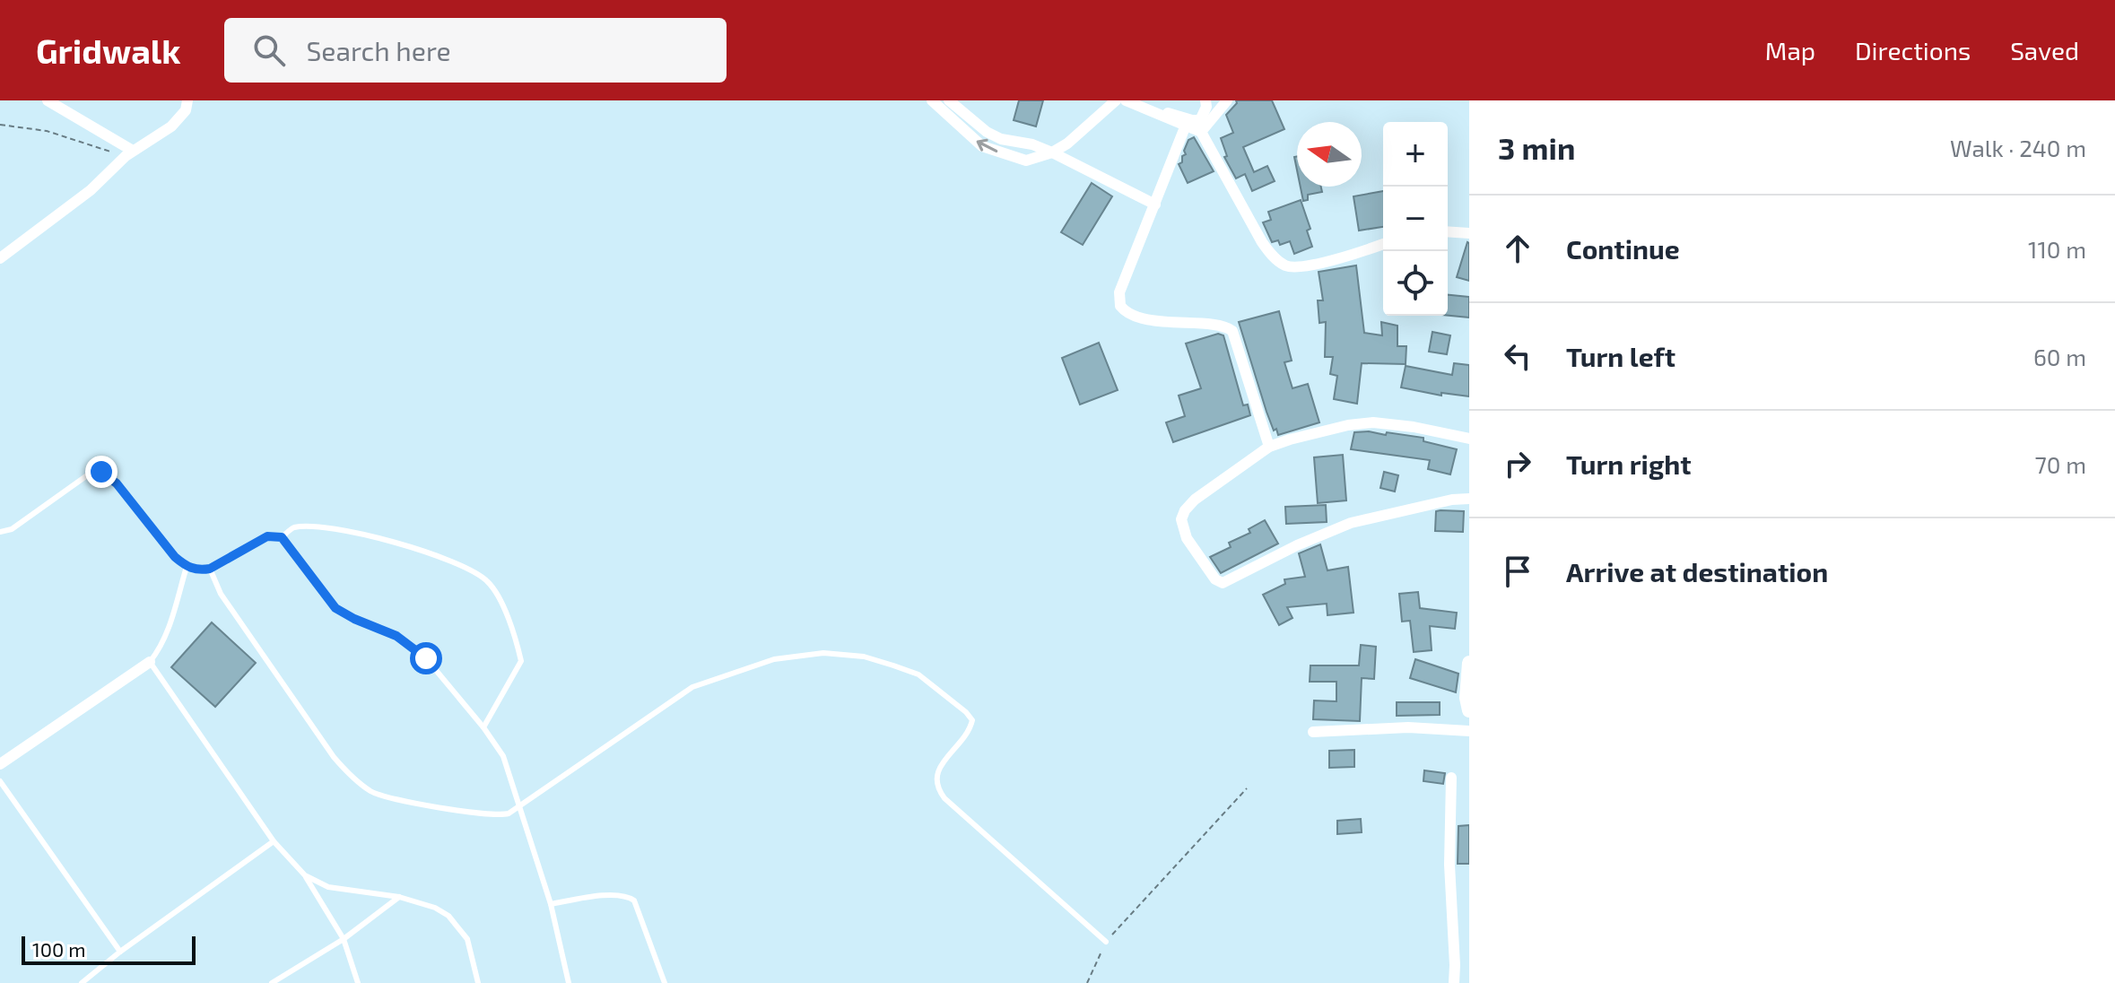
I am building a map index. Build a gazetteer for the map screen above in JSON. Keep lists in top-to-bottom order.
{
  "scale_bar": "100 m",
  "north": "left",
  "page": {
    "header": "Gridwalk",
    "search": "Search here",
    "nav": ["Map", "Directions", "Saved"],
    "heading": ["3 min", "Walk · 240 m"],
    "map_buttons": ["+", "−"],
    "list": [
      ["Continue", "110 m"],
      ["Turn left", "60 m"],
      ["Turn right", "70 m"],
      "Arrive at destination"
    ],
    "scale": "100 m"
  }
}
